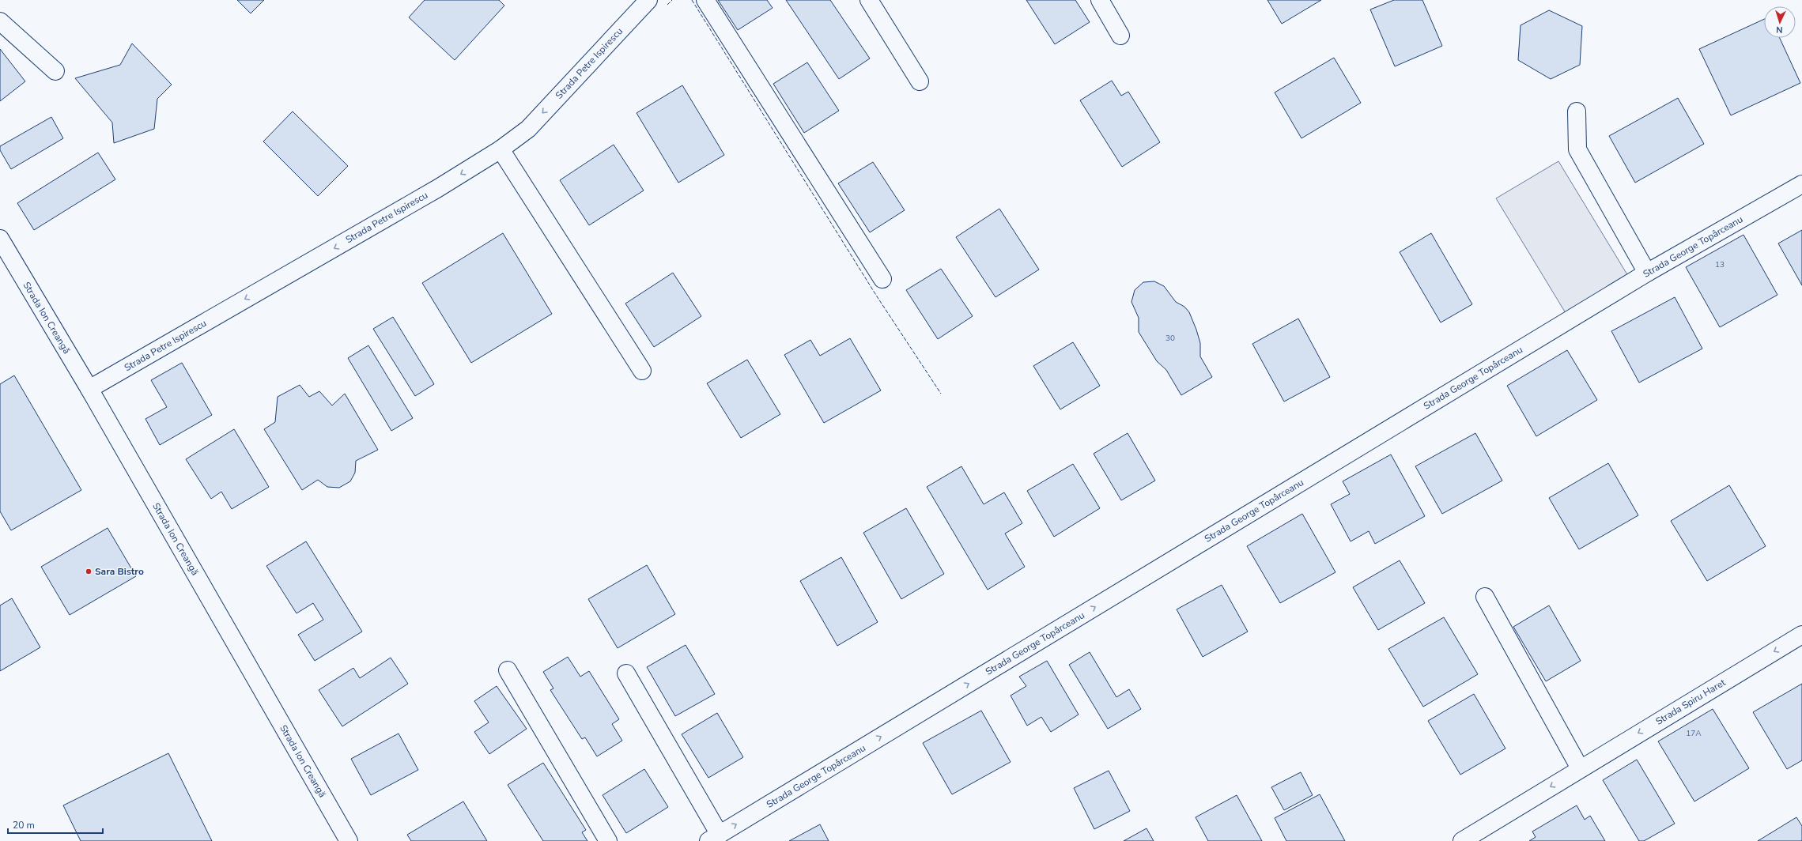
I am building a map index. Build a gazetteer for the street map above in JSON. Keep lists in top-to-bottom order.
{
  "streets": {
    "street": [
      "Strada Petre Ispirescu",
      "Strada George Topârceanu",
      "Strada Ion Creangă",
      "Strada Spiru Haret"
    ]
  },
  "crossings": [
    ["Strada Petre Ispirescu", "Strada Ion Creangă"]
  ],
  "one_way": ["Strada Petre Ispirescu", "Strada George Topârceanu", "Strada Spiru Haret"],
  "places": ["Sara Bistro"],
  "house_numbers": ["13", "30", "17A"],
  "scale_bar": "20 m",
  "north": "bottom"
}
